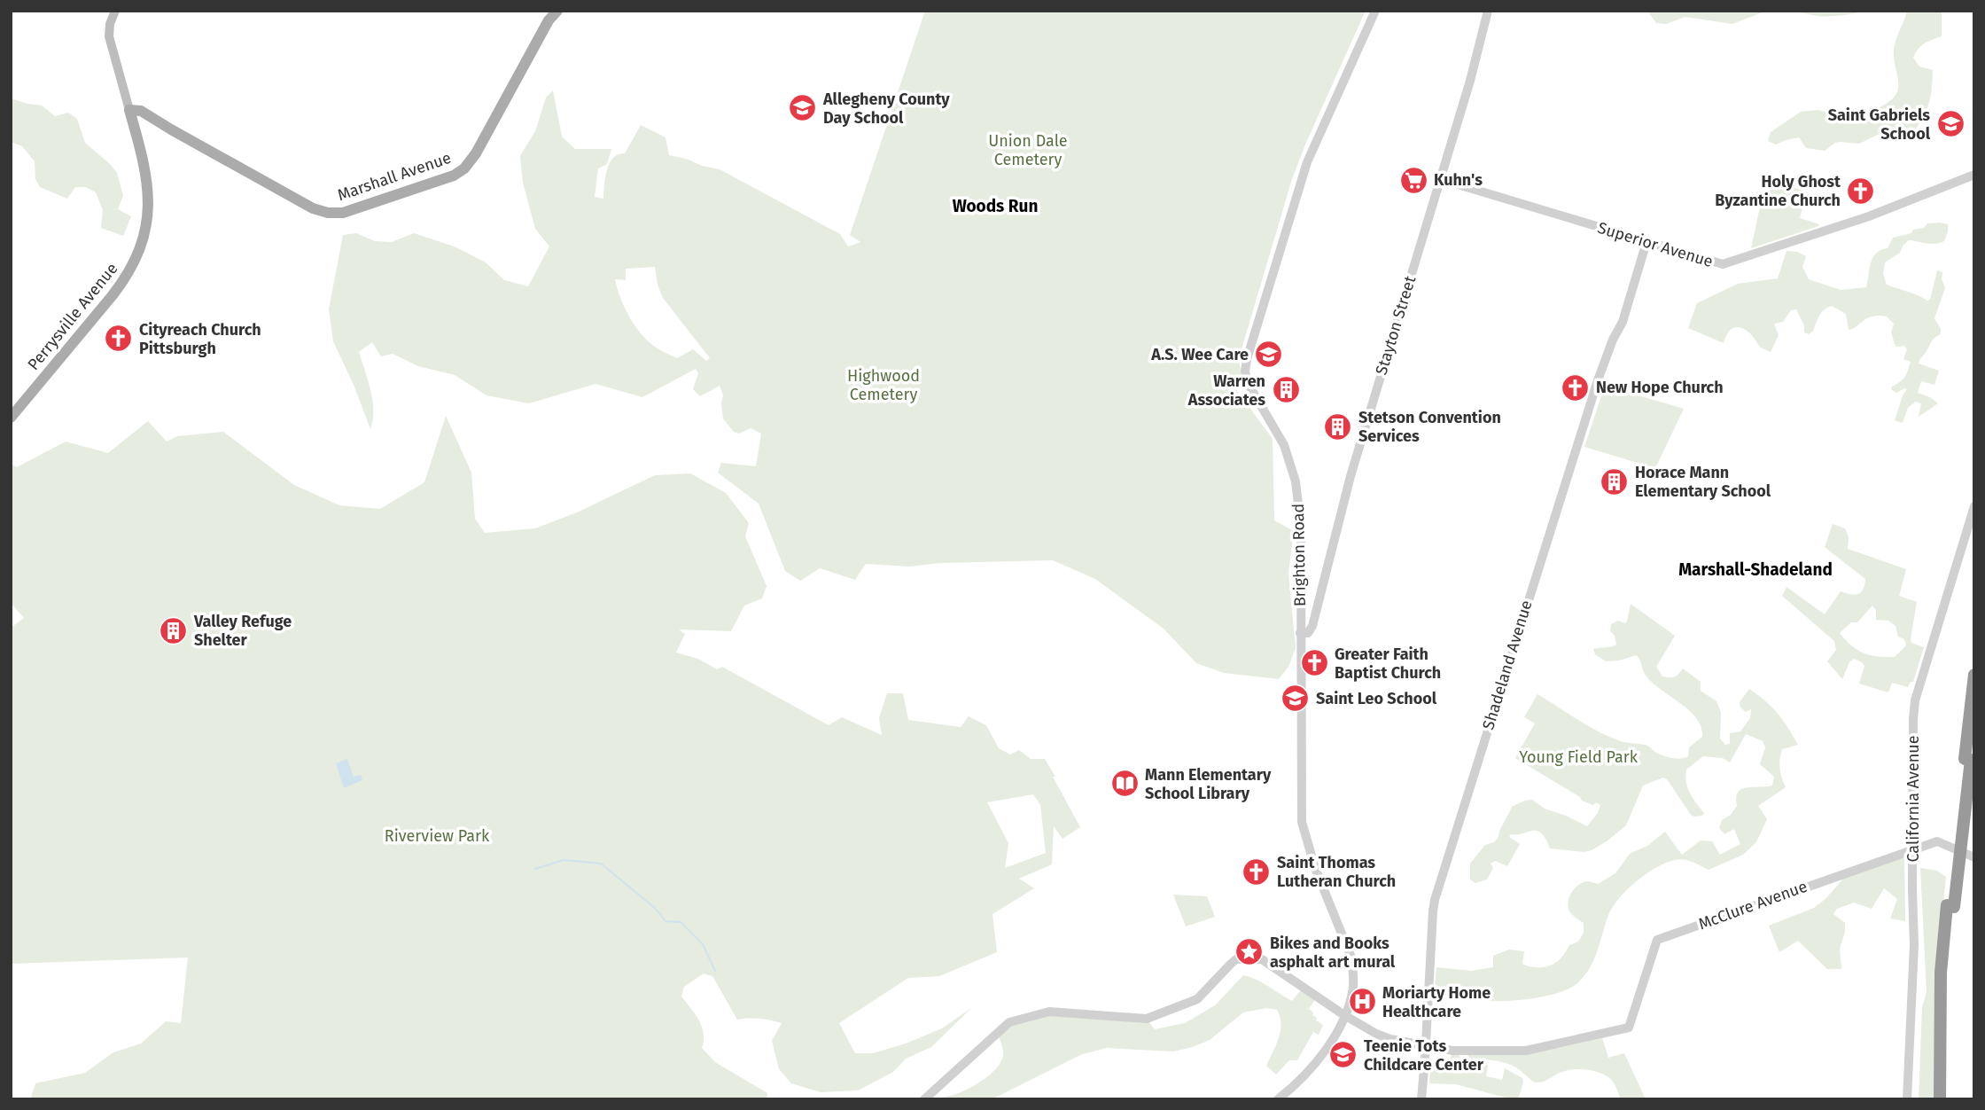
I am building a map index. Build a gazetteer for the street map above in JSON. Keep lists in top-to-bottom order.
{
  "streets": {
    "main road": ["Marshall Avenue", "Perrysville Avenue"],
    "street": [
      "Superior Avenue",
      "Stayton Street",
      "Brighton Road",
      "Shadeland Avenue",
      "California Avenue",
      "McClure Avenue"
    ]
  },
  "crossings": [
    ["Marshall Avenue", "Perrysville Avenue"],
    ["Superior Avenue", "Stayton Street"],
    ["Superior Avenue", "Shadeland Avenue"],
    ["Stayton Street", "Brighton Road"],
    ["Brighton Road", "McClure Avenue"]
  ],
  "districts": ["Woods Run", "Marshall-Shadeland"],
  "parks": [
    "Union Dale Cemetery",
    "Highwood Cemetery",
    "Young Field Park",
    "Riverview Park"
  ],
  "places": {
    "school or university": [
      "Allegheny County Day School",
      "Saint Gabriels School",
      "A.S. Wee Care",
      "Saint Leo School",
      "Teenie Tots Childcare Center"
    ],
    "supermarket": ["Kuhn's"],
    "church": [
      "Holy Ghost Byzantine Church",
      "Cityreach Church Pittsburgh",
      "New Hope Church",
      "Greater Faith Baptist Church",
      "Saint Thomas Lutheran Church"
    ],
    "building": [
      "Warren Associates",
      "Stetson Convention Services",
      "Horace Mann Elementary School",
      "Valley Refuge Shelter"
    ],
    "library": ["Mann Elementary School Library"],
    "place": ["Bikes and Books asphalt art mural"],
    "hospital": ["Moriarty Home Healthcare"]
  }
}
